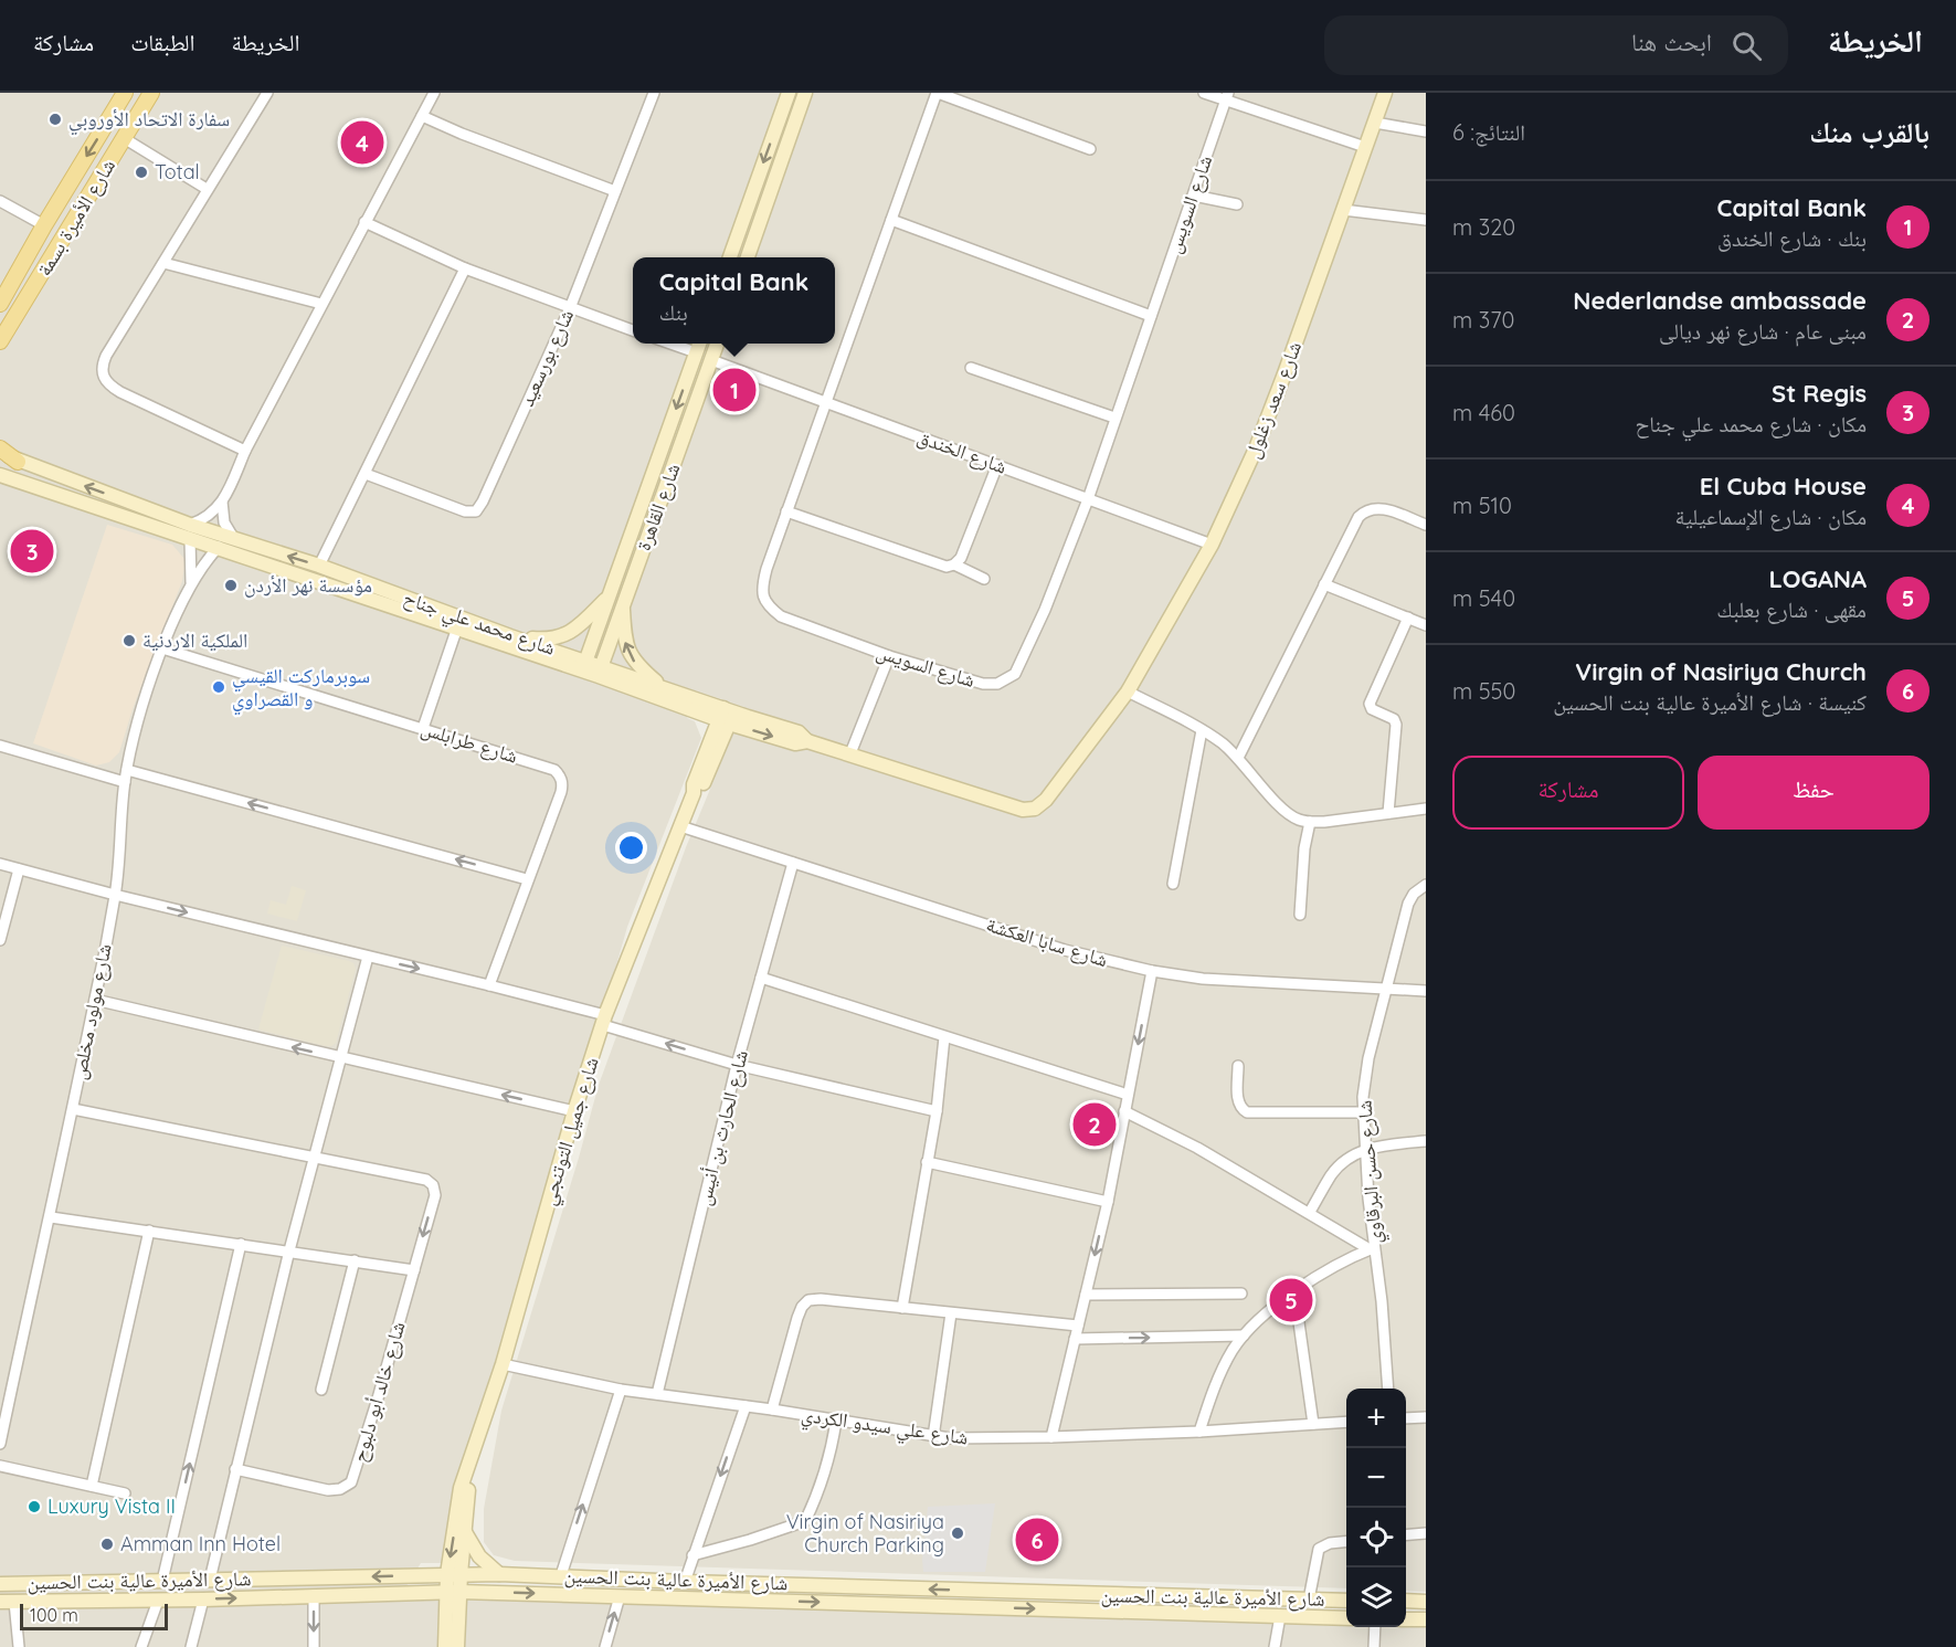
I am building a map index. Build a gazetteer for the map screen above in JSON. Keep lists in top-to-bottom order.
{
  "streets": {
    "main road": [
      "شارع الأميرة بسمة",
      "شارع سعد زغلول",
      "شارع القاهرة",
      "شارع محمد علي جناح",
      "شارع جميل التوتنجي",
      "شارع الأميرة عالية بنت الحسين"
    ],
    "street": [
      "شارع السويس",
      "شارع بورسعيد",
      "شارع الخندق",
      "شارع طرابلس",
      "شارع سابا العكشة",
      "شارع مولود مخلص",
      "شارع الحارث بن أنيس",
      "شارع حسن البرقاوي",
      "شارع خالد أبو دلبوح",
      "شارع علي سيدو الكردي"
    ]
  },
  "crossings": [
    ["شارع السويس", "شارع الخندق"],
    ["شارع سعد زغلول", "شارع الخندق"],
    ["شارع سعد زغلول", "شارع محمد علي جناح"],
    ["شارع الخندق", "شارع القاهرة"],
    ["شارع القاهرة", "شارع محمد علي جناح"],
    ["شارع محمد علي جناح", "شارع مولود مخلص"],
    ["شارع محمد علي جناح", "شارع جميل التوتنجي"],
    ["شارع طرابلس", "شارع مولود مخلص"],
    ["شارع سابا العكشة", "شارع الحارث بن أنيس"],
    ["شارع سابا العكشة", "شارع جميل التوتنجي"],
    ["شارع سابا العكشة", "شارع حسن البرقاوي"],
    ["شارع مولود مخلص", "شارع خالد أبو دلبوح"],
    ["شارع الحارث بن أنيس", "شارع علي سيدو الكردي"],
    ["شارع جميل التوتنجي", "شارع علي سيدو الكردي"],
    ["شارع جميل التوتنجي", "شارع الأميرة عالية بنت الحسين"]
  ],
  "places": [
    "سفارة الاتحاد الأوروبي",
    "Total",
    "مؤسسة نهر الأردن",
    "الملكية الاردنية",
    "سوبرماركت القيسي و القصراوي",
    "Luxury Vista II",
    "Virgin of Nasiriya Church Parking",
    "Amman Inn Hotel"
  ],
  "scale_bar": "100 m",
  "page": {
    "header": "الخريطة",
    "search": "ابحث هنا",
    "nav": ["الخريطة", "الطبقات", "مشاركة"],
    "heading": ["بالقرب منك", "النتائج: 6"],
    "pins": [
      "4",
      "1",
      "3",
      "2",
      "5",
      "6"
    ],
    "list": [
      {
        "mark": "1",
        "name": "Capital Bank",
        "note": "بنك · شارع الخندق",
        "value": "320 m"
      },
      {
        "mark": "2",
        "name": "Nederlandse ambassade",
        "note": "مبنى عام · شارع نهر ديالى",
        "value": "370 m"
      },
      {
        "mark": "3",
        "name": "St Regis",
        "note": "مكان · شارع محمد علي جناح",
        "value": "460 m"
      },
      {
        "mark": "4",
        "name": "El Cuba House",
        "note": "مكان · شارع الإسماعيلية",
        "value": "510 m"
      },
      {
        "mark": "5",
        "name": "LOGANA",
        "note": "مقهى · شارع بعلبك",
        "value": "540 m"
      },
      {
        "mark": "6",
        "name": "Virgin of Nasiriya Church",
        "note": "كنيسة · شارع الأميرة عالية بنت الحسين",
        "value": "550 m"
      }
    ],
    "popup": ["Capital Bank", "بنك"],
    "buttons": ["حفظ", "مشاركة"],
    "map_buttons": ["+", "−"],
    "scale": "100 m"
  }
}
